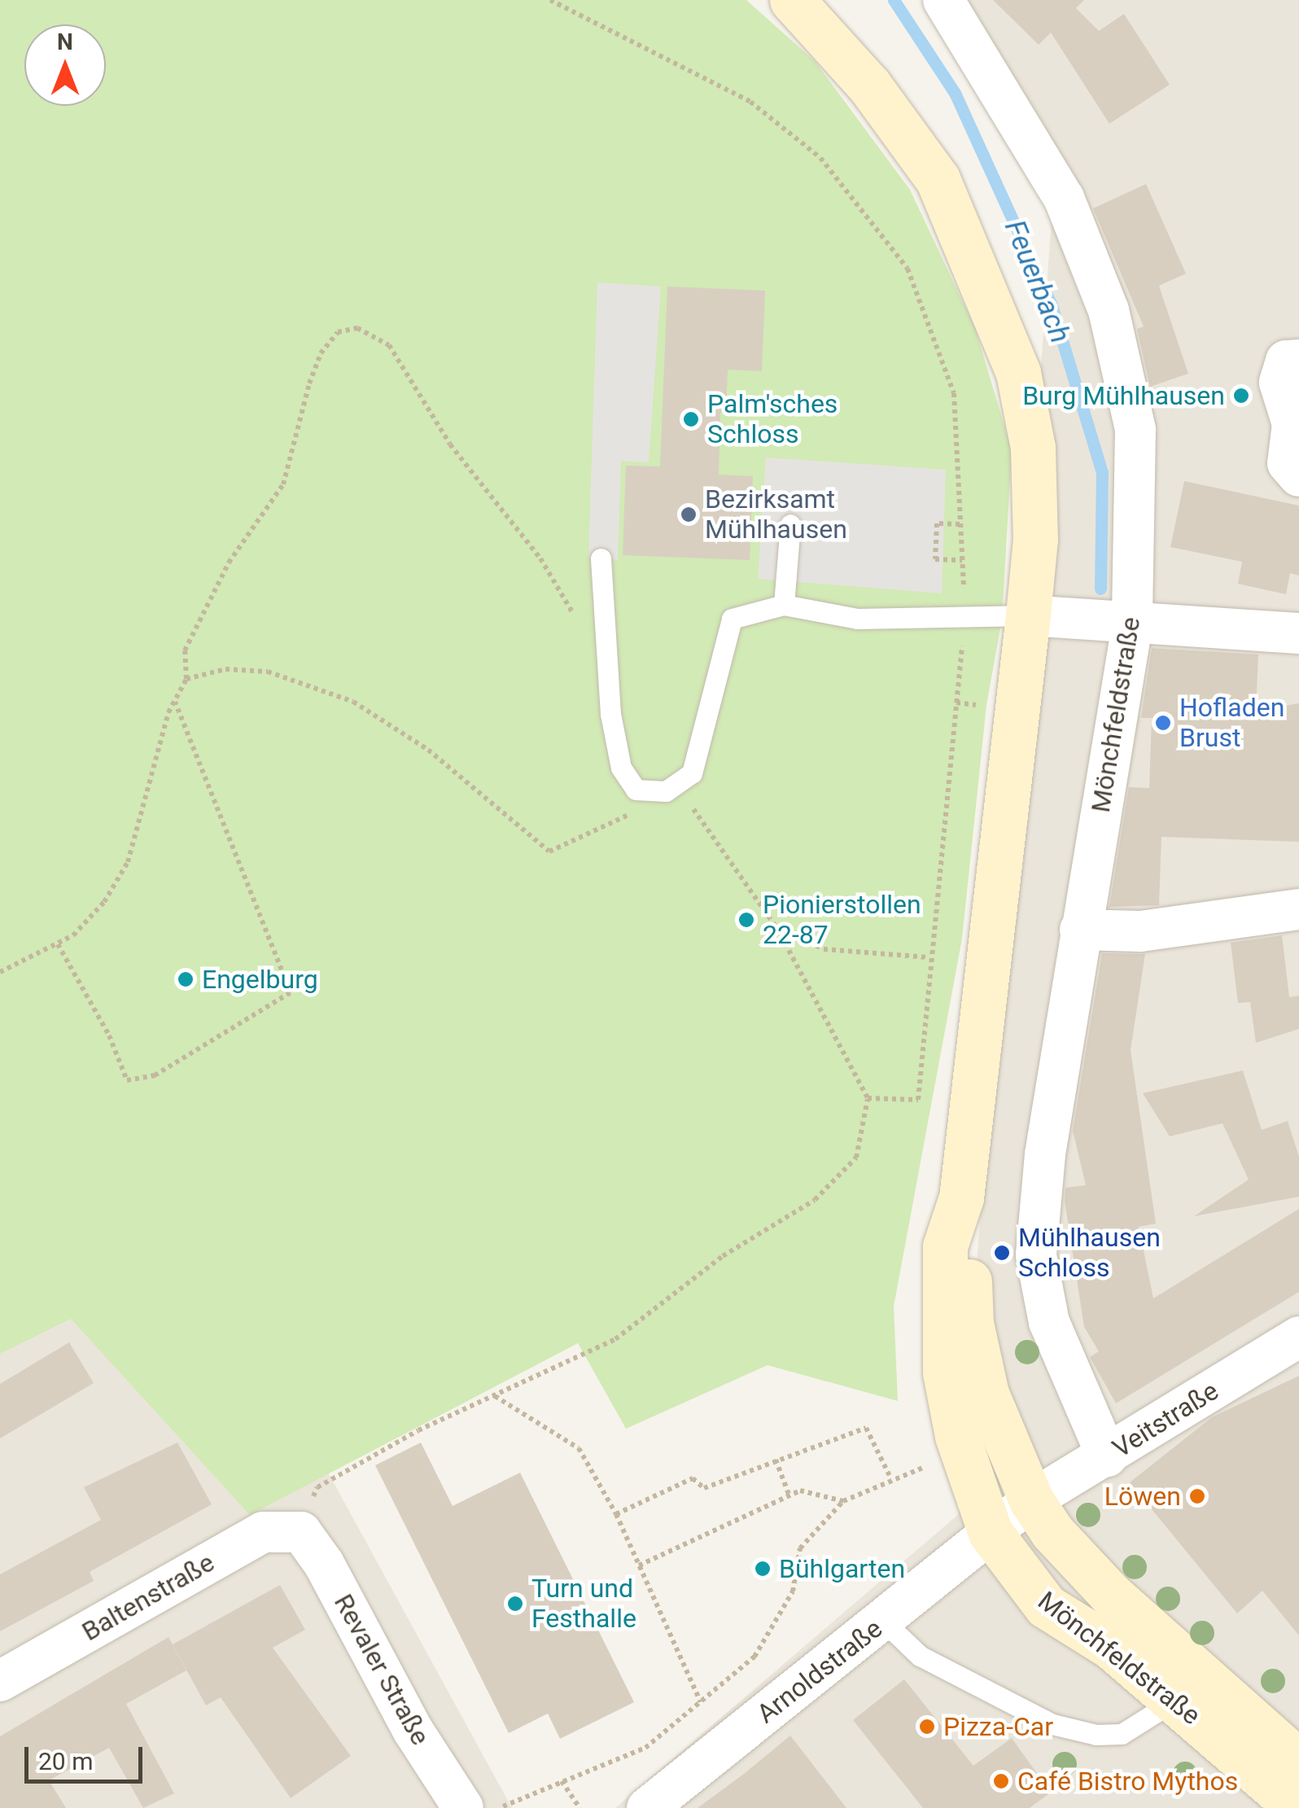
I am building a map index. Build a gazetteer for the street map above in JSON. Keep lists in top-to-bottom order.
{
  "streets": {
    "main road": ["Mönchfeldstraße"],
    "street": [
      "Veitstraße",
      "Baltenstraße",
      "Revaler Straße",
      "Arnoldstraße"
    ]
  },
  "crossings": [
    ["Mönchfeldstraße", "Veitstraße"],
    ["Mönchfeldstraße", "Arnoldstraße"],
    ["Veitstraße", "Arnoldstraße"],
    ["Baltenstraße", "Revaler Straße"]
  ],
  "water": ["Feuerbach"],
  "places": [
    "Burg Mühlhausen",
    "Palm'sches Schloss",
    "Bezirksamt Mühlhausen",
    "Hofladen Brust",
    "Pionierstollen 22-87",
    "Engelburg",
    "Mühlhausen Schloss",
    "Löwen",
    "Bühlgarten",
    "Turn und Festhalle",
    "Pizza-Car",
    "Café Bistro Mythos"
  ],
  "scale_bar": "20 m",
  "north": "top"
}
